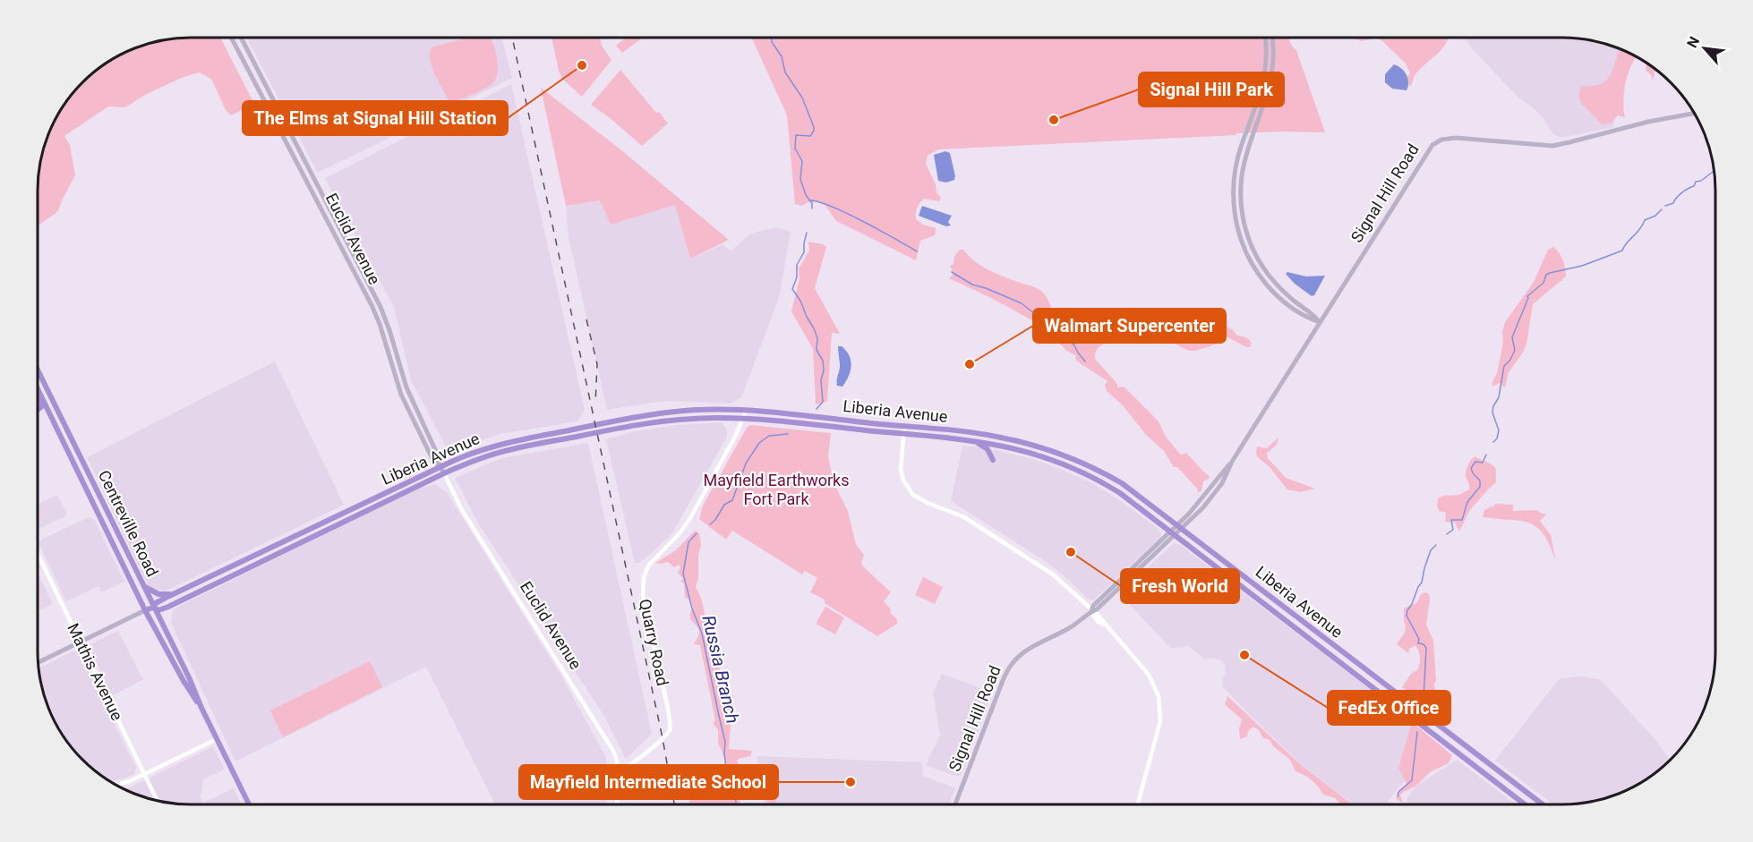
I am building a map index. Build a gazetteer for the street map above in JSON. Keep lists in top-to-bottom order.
{
  "streets": {
    "highway": ["Liberia Avenue", "Centreville Road"],
    "main road": ["Signal Hill Road", "Euclid Avenue"],
    "street": ["Quarry Road", "Mathis Avenue"]
  },
  "crossings": [
    ["Signal Hill Road", "Liberia Avenue"],
    ["Euclid Avenue", "Liberia Avenue"],
    ["Euclid Avenue", "Quarry Road"],
    ["Liberia Avenue", "Centreville Road"],
    ["Liberia Avenue", "Quarry Road"],
    ["Liberia Avenue", "Mathis Avenue"]
  ],
  "water": ["Russia Branch"],
  "parks": ["Mayfield Earthworks Fort Park"],
  "places": [
    "The Elms at Signal Hill Station",
    "Signal Hill Park",
    "Walmart Supercenter",
    "Fresh World",
    "FedEx Office",
    "Mayfield Intermediate School"
  ],
  "north": "top left"
}
